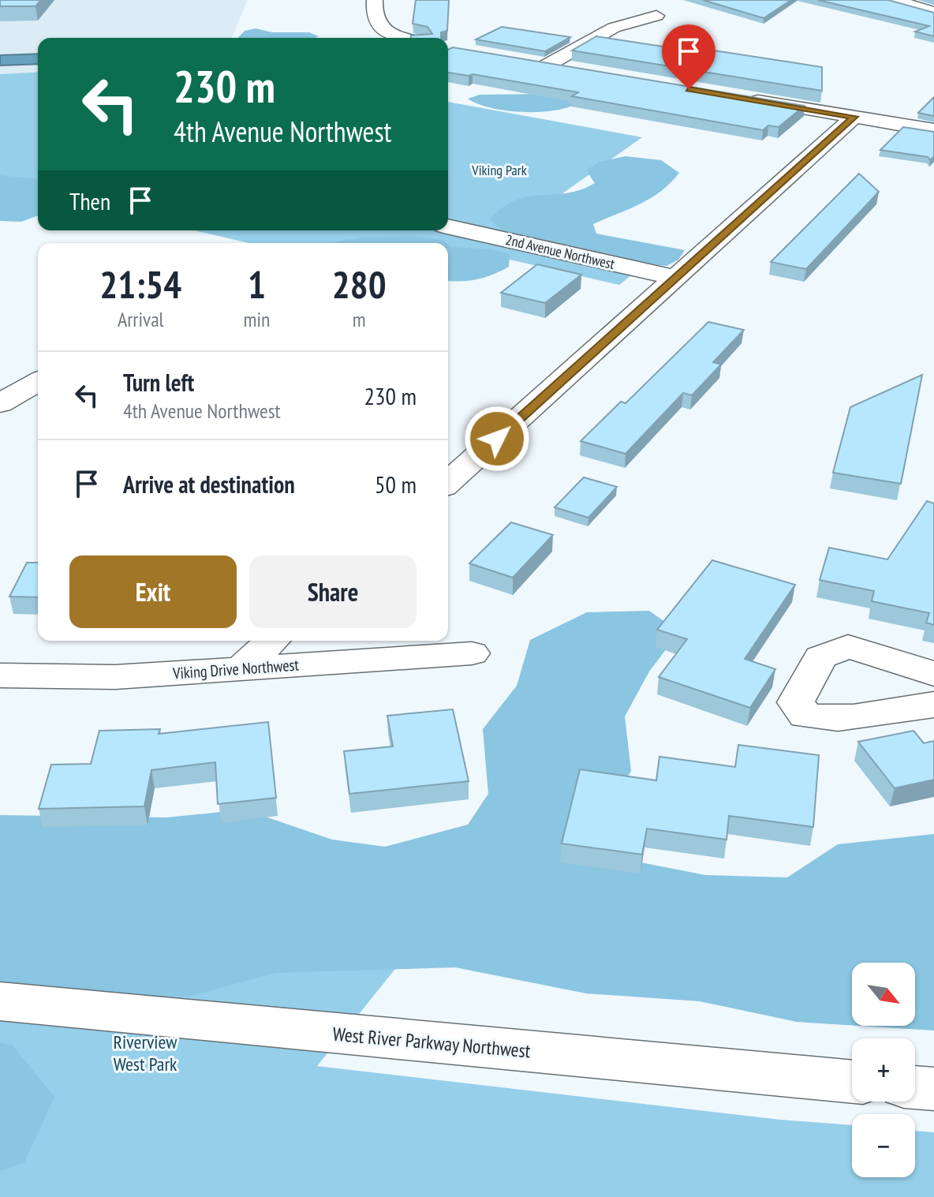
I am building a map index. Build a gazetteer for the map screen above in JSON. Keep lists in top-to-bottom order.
{
  "streets": {
    "street": ["2nd Avenue Northwest", "Viking Drive Northwest", "West River Parkway Northwest"]
  },
  "parks": ["Viking Park", "Riverview West Park"],
  "north": "bottom right",
  "page": {
    "turn": ["230 m", "4th Avenue Northwest"],
    "then": "Then",
    "eta": [
      "21:54",
      "Arrival",
      "1",
      "min",
      "280",
      "m"
    ],
    "list": [
      {
        "name": "Turn left",
        "note": "4th Avenue Northwest",
        "value": "230 m"
      },
      {
        "name": "Arrive at destination",
        "value": "50 m"
      }
    ],
    "buttons": ["Exit", "Share"],
    "map_buttons": ["+", "−"]
  }
}
